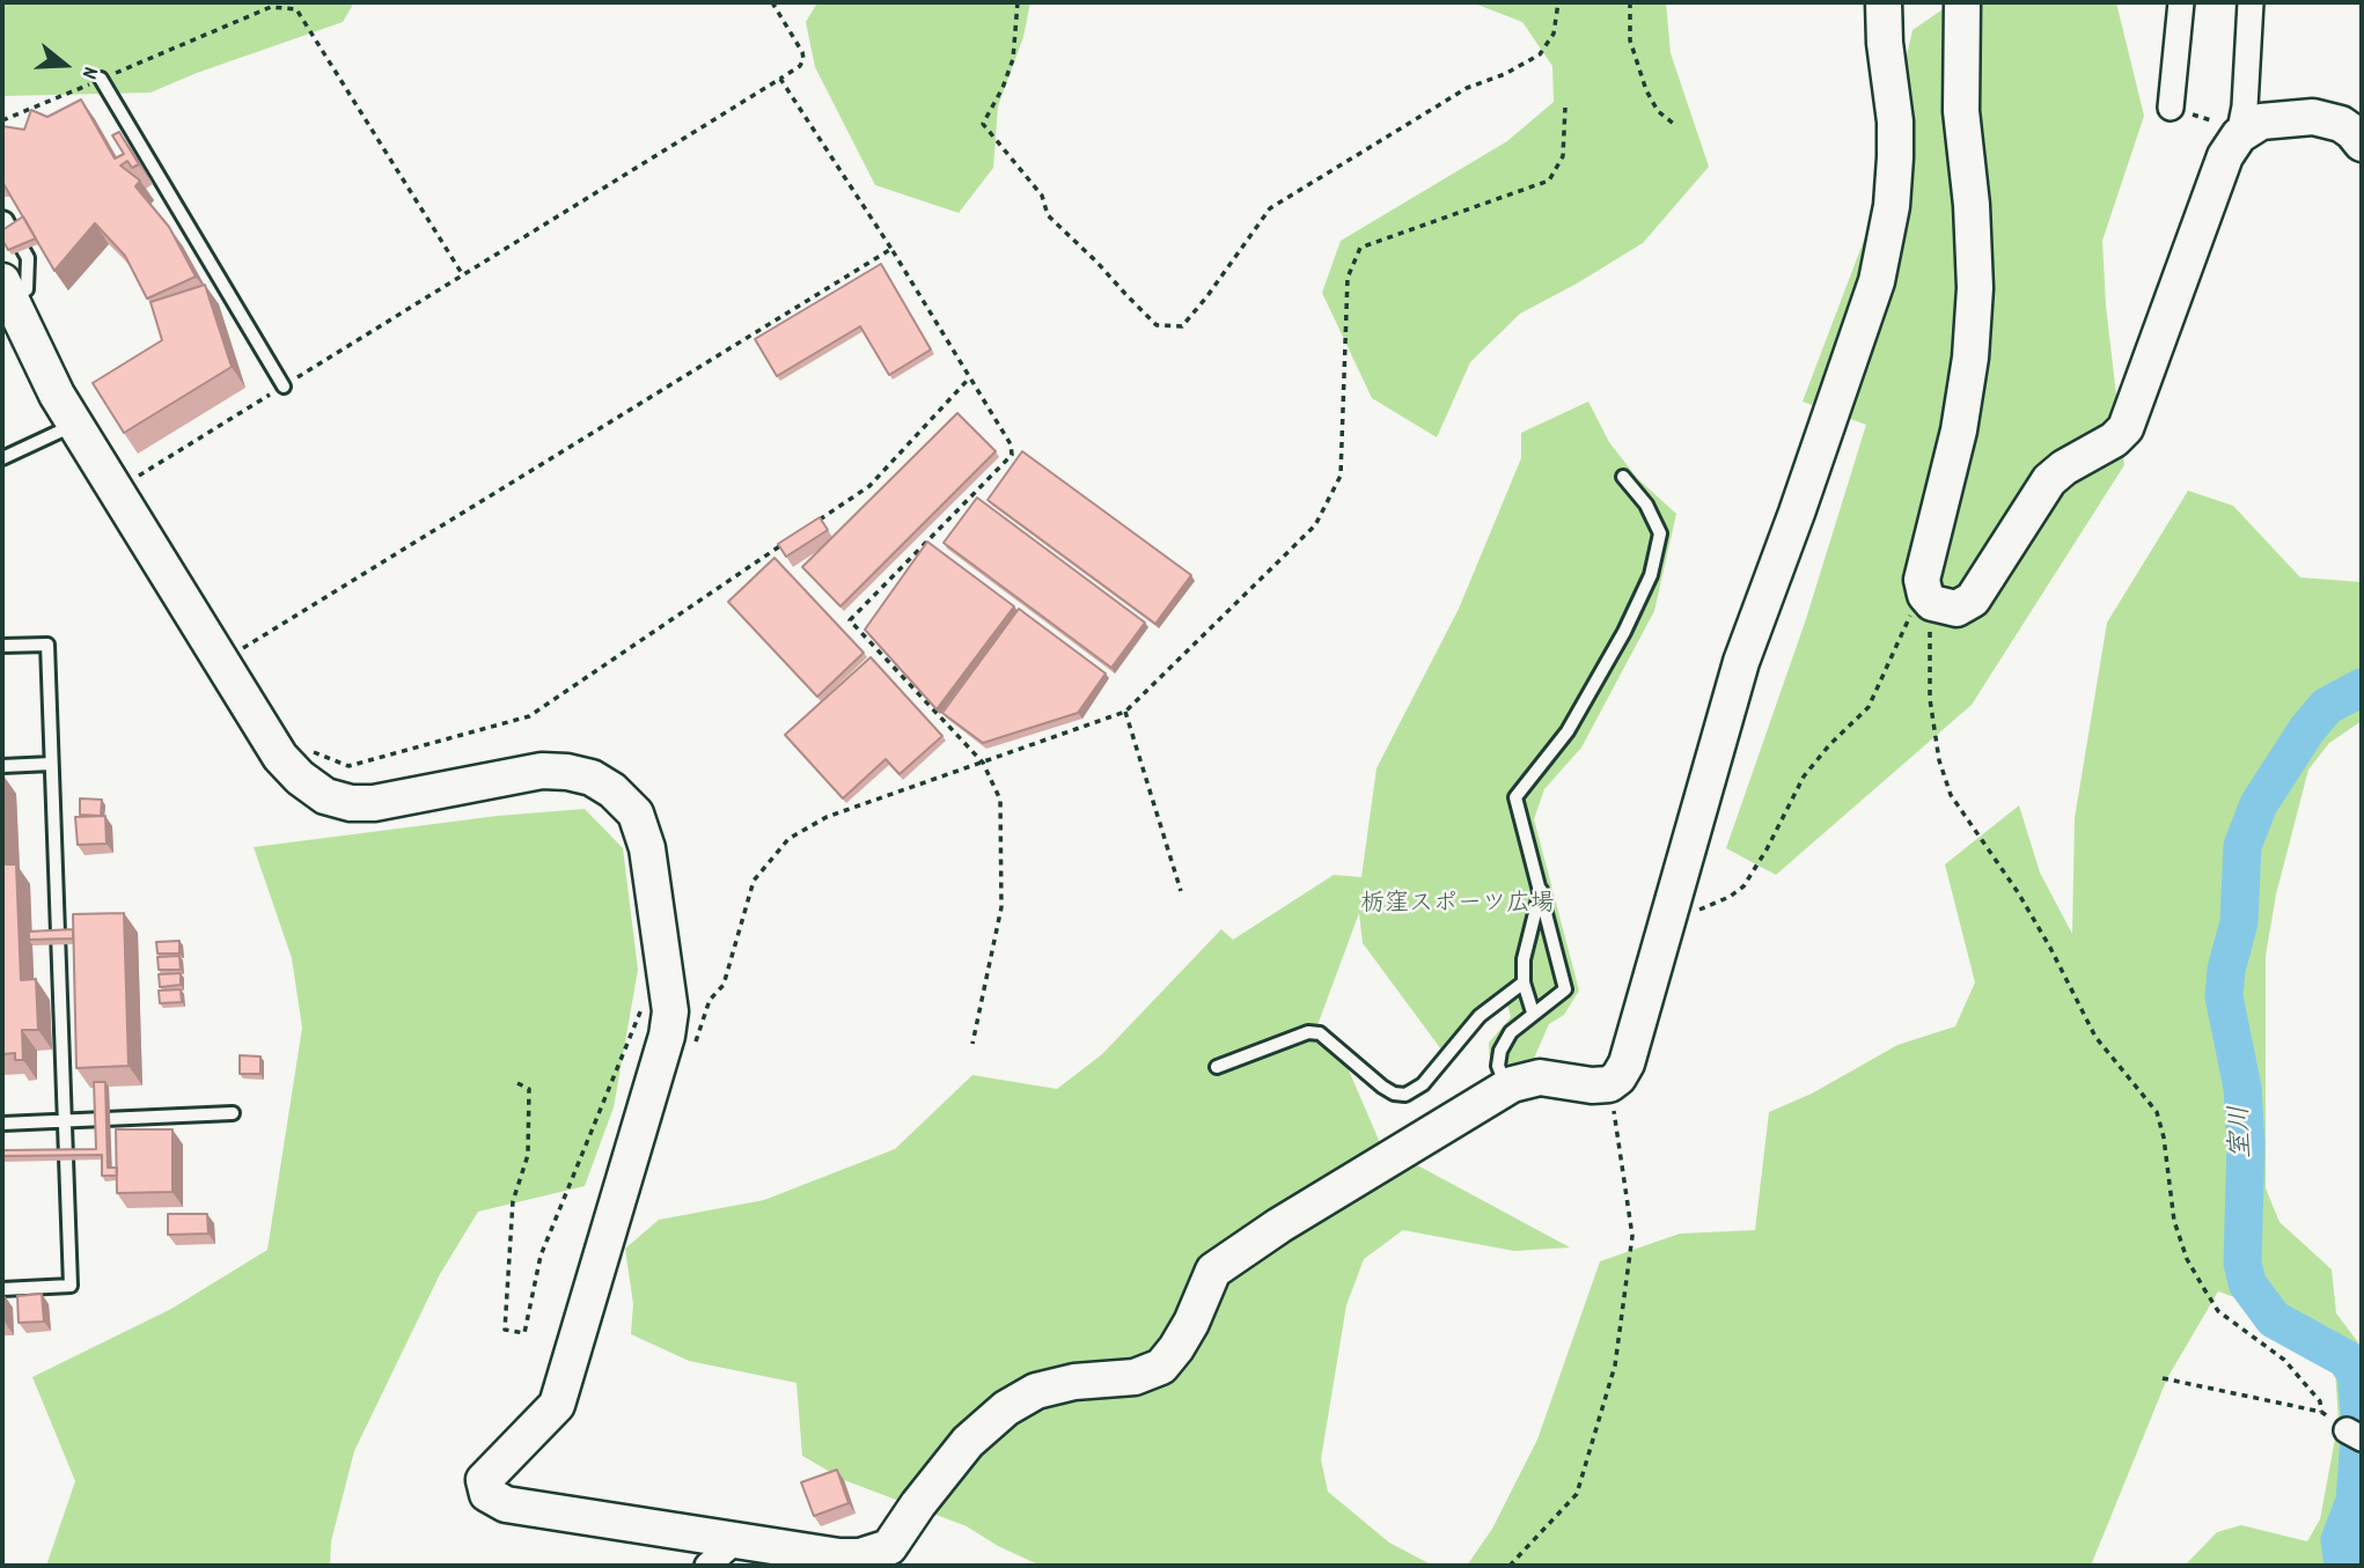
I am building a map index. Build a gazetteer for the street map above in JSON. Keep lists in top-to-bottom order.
{
  "water": ["室川"],
  "parks": ["栃窪スポーツ広場"],
  "north": "right"
}
